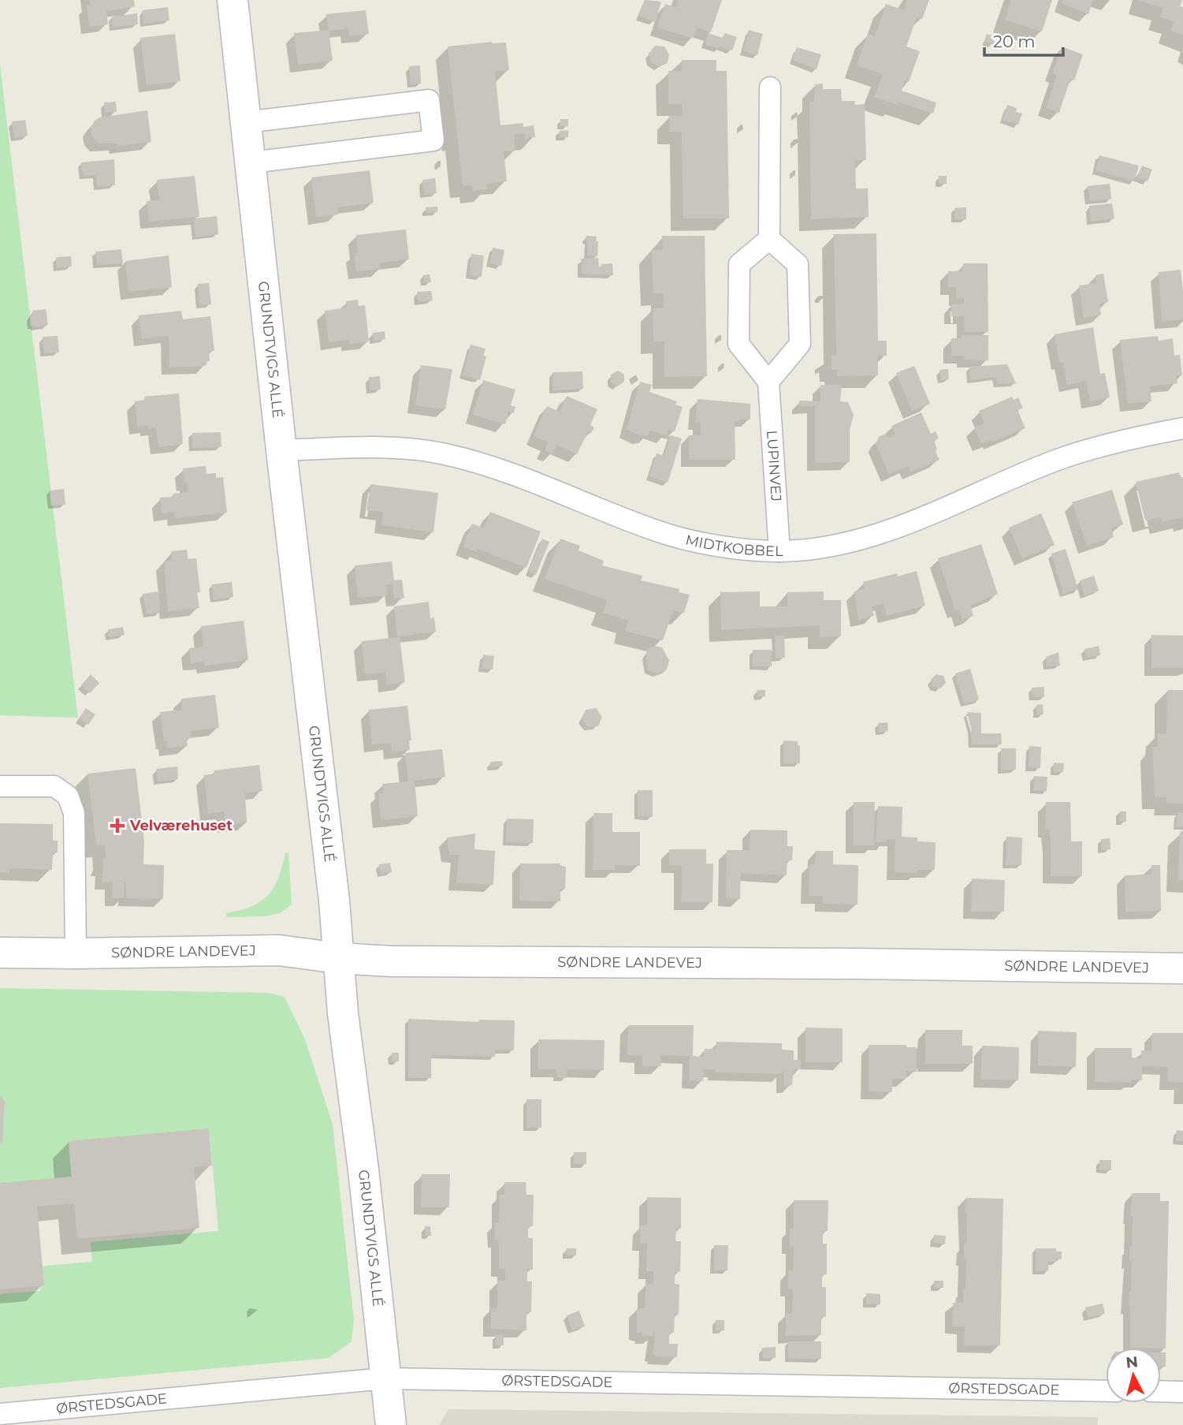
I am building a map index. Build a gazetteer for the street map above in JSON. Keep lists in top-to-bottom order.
{
  "streets": {
    "street": [
      "GRUNDTVIGS ALLÉ",
      "LUPINVEJ",
      "MIDTKOBBEL",
      "SØNDRE LANDEVEJ",
      "ØRSTEDSGADE"
    ]
  },
  "crossings": [
    ["GRUNDTVIGS ALLÉ", "MIDTKOBBEL"],
    ["GRUNDTVIGS ALLÉ", "SØNDRE LANDEVEJ"],
    ["GRUNDTVIGS ALLÉ", "ØRSTEDSGADE"],
    ["LUPINVEJ", "MIDTKOBBEL"]
  ],
  "places": {
    "health": ["Velværehuset"]
  },
  "scale_bar": "20 m",
  "north": "top"
}
